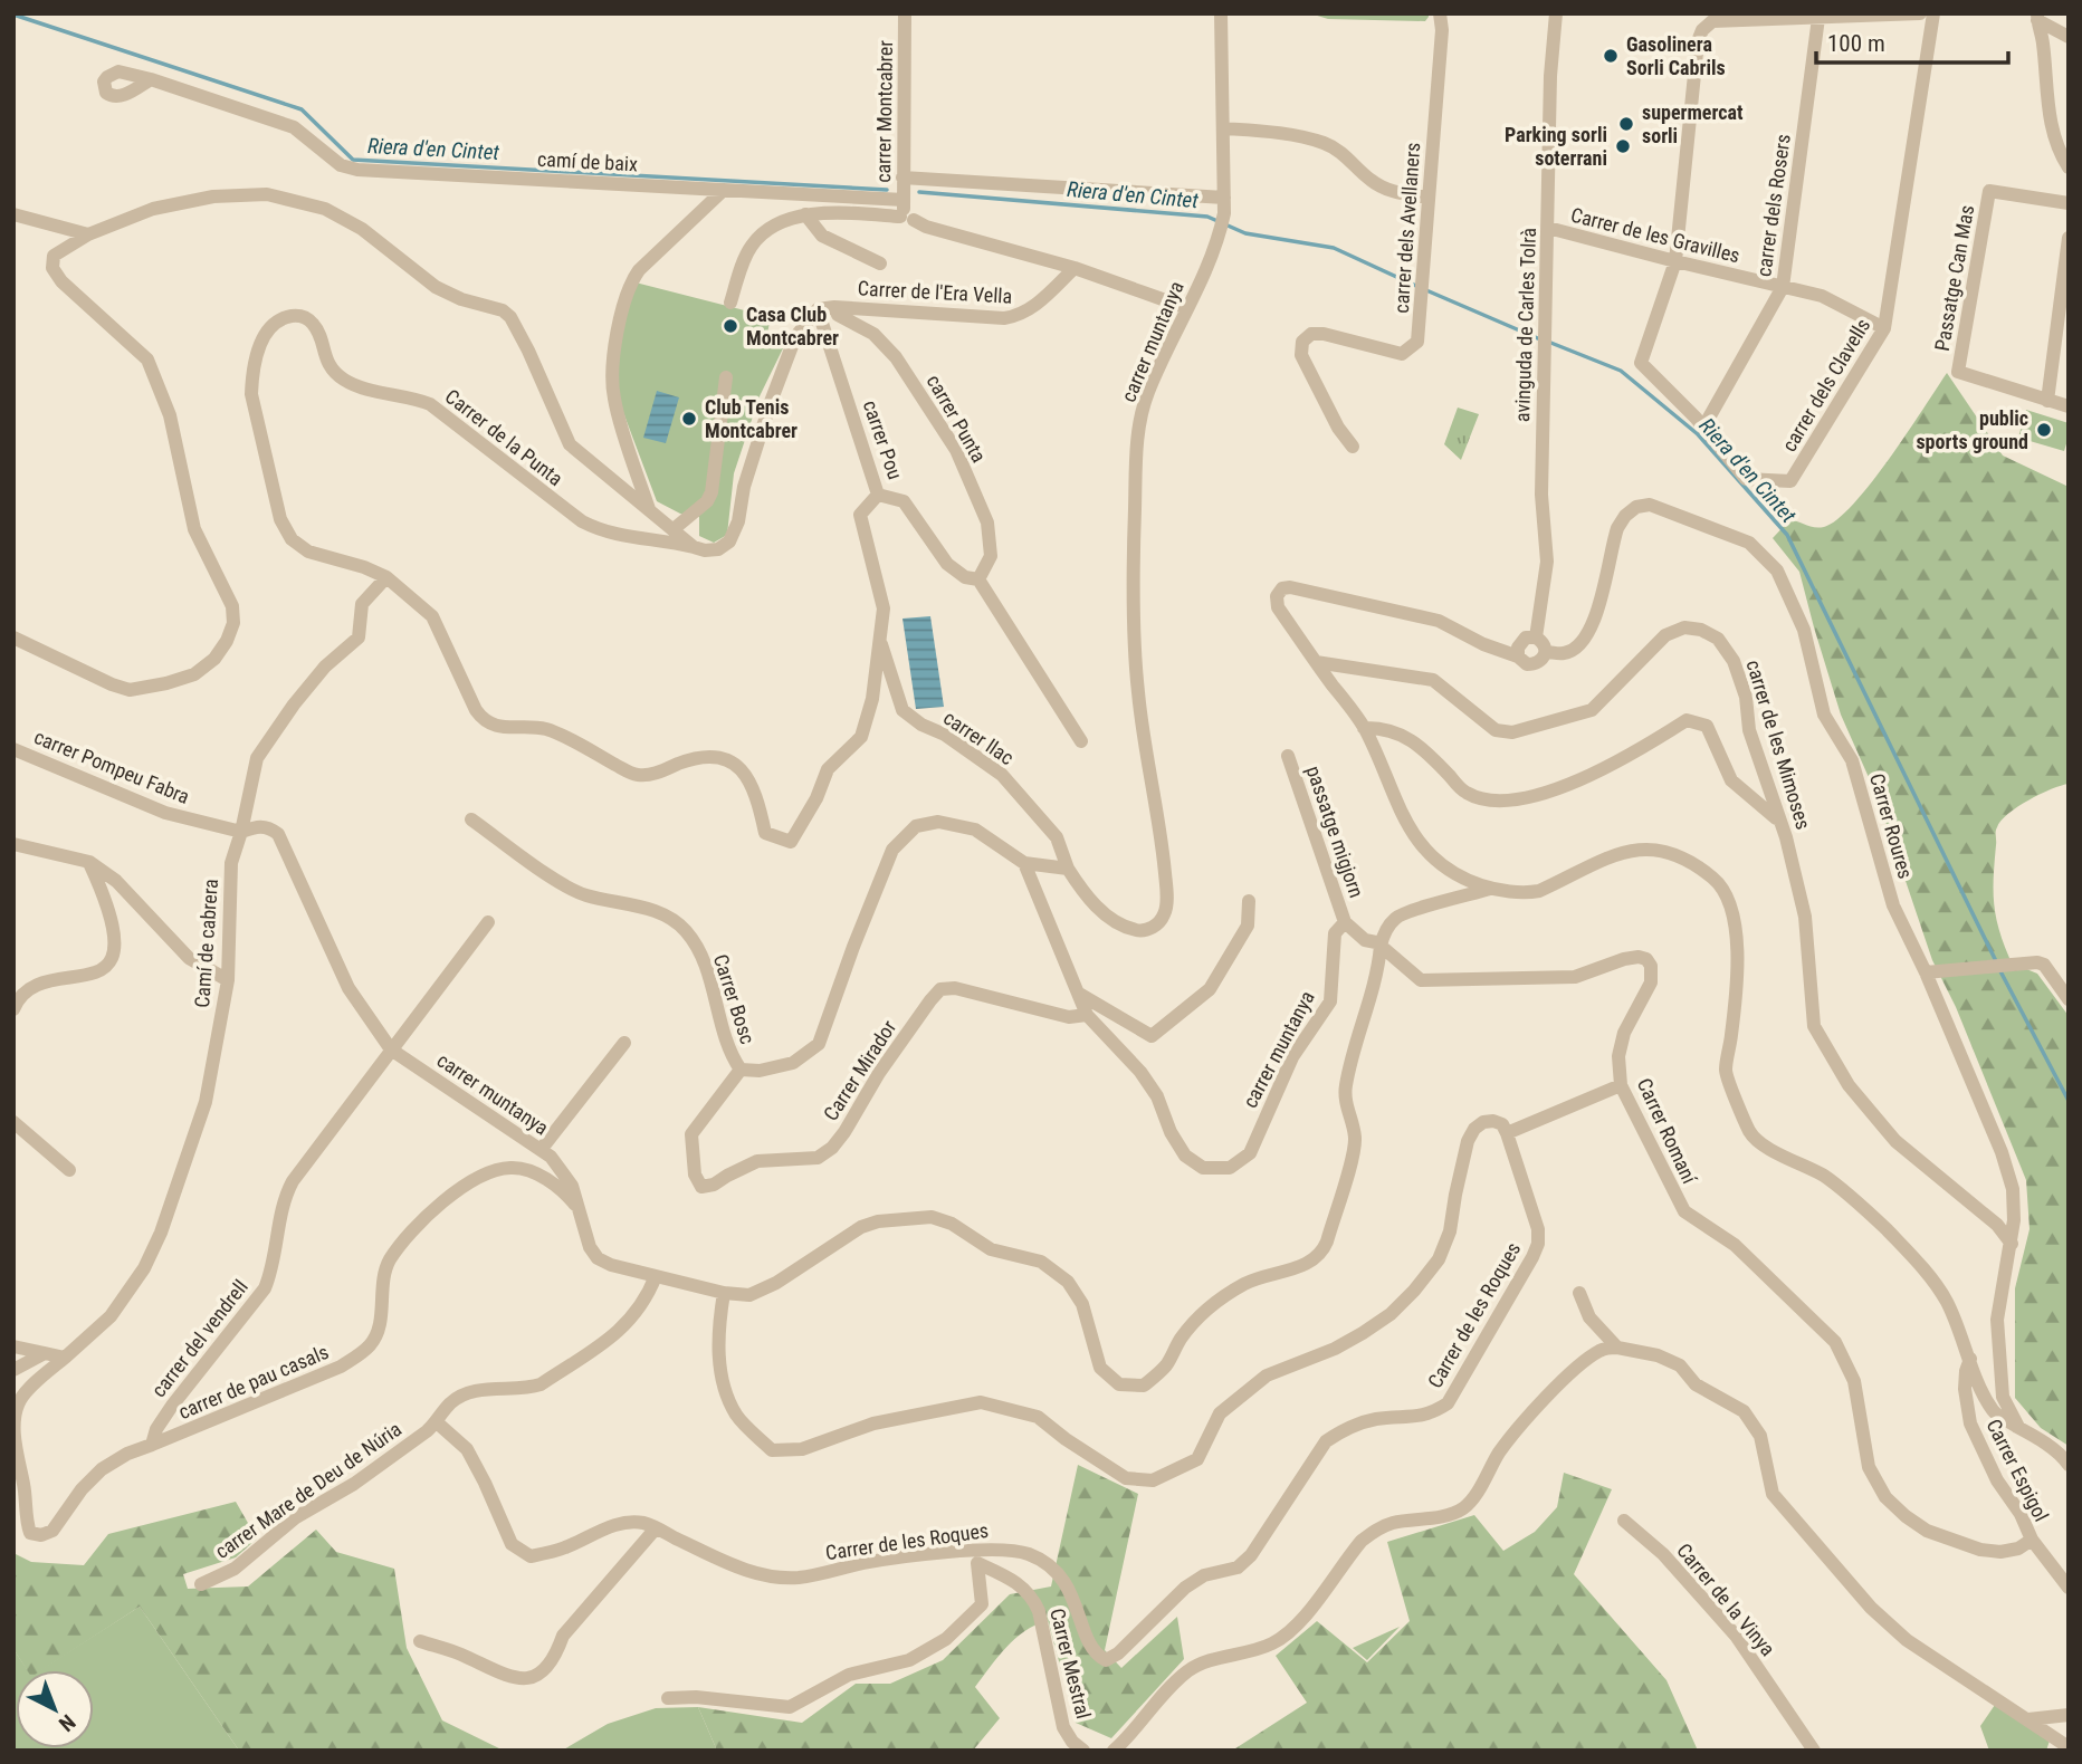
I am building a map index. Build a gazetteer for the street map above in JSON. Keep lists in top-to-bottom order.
{
  "streets": {
    "street": [
      "carrer Montcabrer",
      "camí de baix",
      "carrer dels Rosers",
      "carrer dels Avellaners",
      "Carrer de les Gravilles",
      "Passatge Can Mas",
      "Carrer de l'Era Vella",
      "avinguda de Carles Tolrà",
      "carrer muntanya",
      "carrer dels Clavells",
      "carrer Punta",
      "Carrer de la Punta",
      "carrer Pou",
      "carrer llac",
      "carrer de les Mimoses",
      "carrer Pompeu Fabra",
      "Carrer Roures",
      "passatge migjorn",
      "Camí de cabrera",
      "Carrer Bosc",
      "Carrer Mirador",
      "Carrer Romaní",
      "Carrer de les Roques",
      "carrer del vendrell",
      "carrer de pau casals",
      "Carrer Espigol",
      "carrer Mare de Deu de Núria",
      "Carrer de la Vinya",
      "Carrer Mestral"
    ]
  },
  "crossings": [
    ["carrer Montcabrer", "camí de baix"],
    ["camí de baix", "Carrer de l'Era Vella"],
    ["camí de baix", "carrer muntanya"],
    ["carrer dels Rosers", "Carrer de les Gravilles"],
    ["carrer dels Rosers", "carrer dels Clavells"],
    ["Carrer de les Gravilles", "avinguda de Carles Tolrà"],
    ["Carrer de les Gravilles", "carrer dels Clavells"],
    ["Carrer de l'Era Vella", "carrer Punta"],
    ["Carrer de l'Era Vella", "carrer Pou"],
    ["avinguda de Carles Tolrà", "Carrer Roures"],
    ["carrer muntanya", "carrer llac"],
    ["carrer muntanya", "carrer Pompeu Fabra"],
    ["carrer muntanya", "passatge migjorn"],
    ["carrer muntanya", "Camí de cabrera"],
    ["carrer muntanya", "Carrer Bosc"],
    ["carrer muntanya", "Carrer Mirador"],
    ["carrer muntanya", "Carrer Romaní"],
    ["carrer muntanya", "carrer del vendrell"],
    ["carrer muntanya", "carrer de pau casals"],
    ["carrer muntanya", "carrer Mare de Deu de Núria"],
    ["carrer Punta", "carrer Pou"],
    ["Carrer de la Punta", "carrer Pou"],
    ["Carrer de la Punta", "carrer llac"],
    ["Carrer de la Punta", "Camí de cabrera"],
    ["carrer de les Mimoses", "Carrer Roures"],
    ["carrer Pompeu Fabra", "Camí de cabrera"],
    ["Carrer Bosc", "Carrer Mirador"],
    ["Carrer Romaní", "Carrer Espigol"],
    ["Carrer de les Roques", "carrer Mare de Deu de Núria"],
    ["Carrer de les Roques", "Carrer Mestral"],
    ["carrer del vendrell", "carrer de pau casals"]
  ],
  "water": ["Riera d'en Cintet"],
  "places": [
    "Gasolinera Sorli Cabrils",
    "supermercat sorli",
    "Parking sorli soterrani",
    "Casa Club Montcabrer",
    "Club Tenis Montcabrer",
    "public sports ground"
  ],
  "scale_bar": "100 m",
  "north": "bottom right"
}
